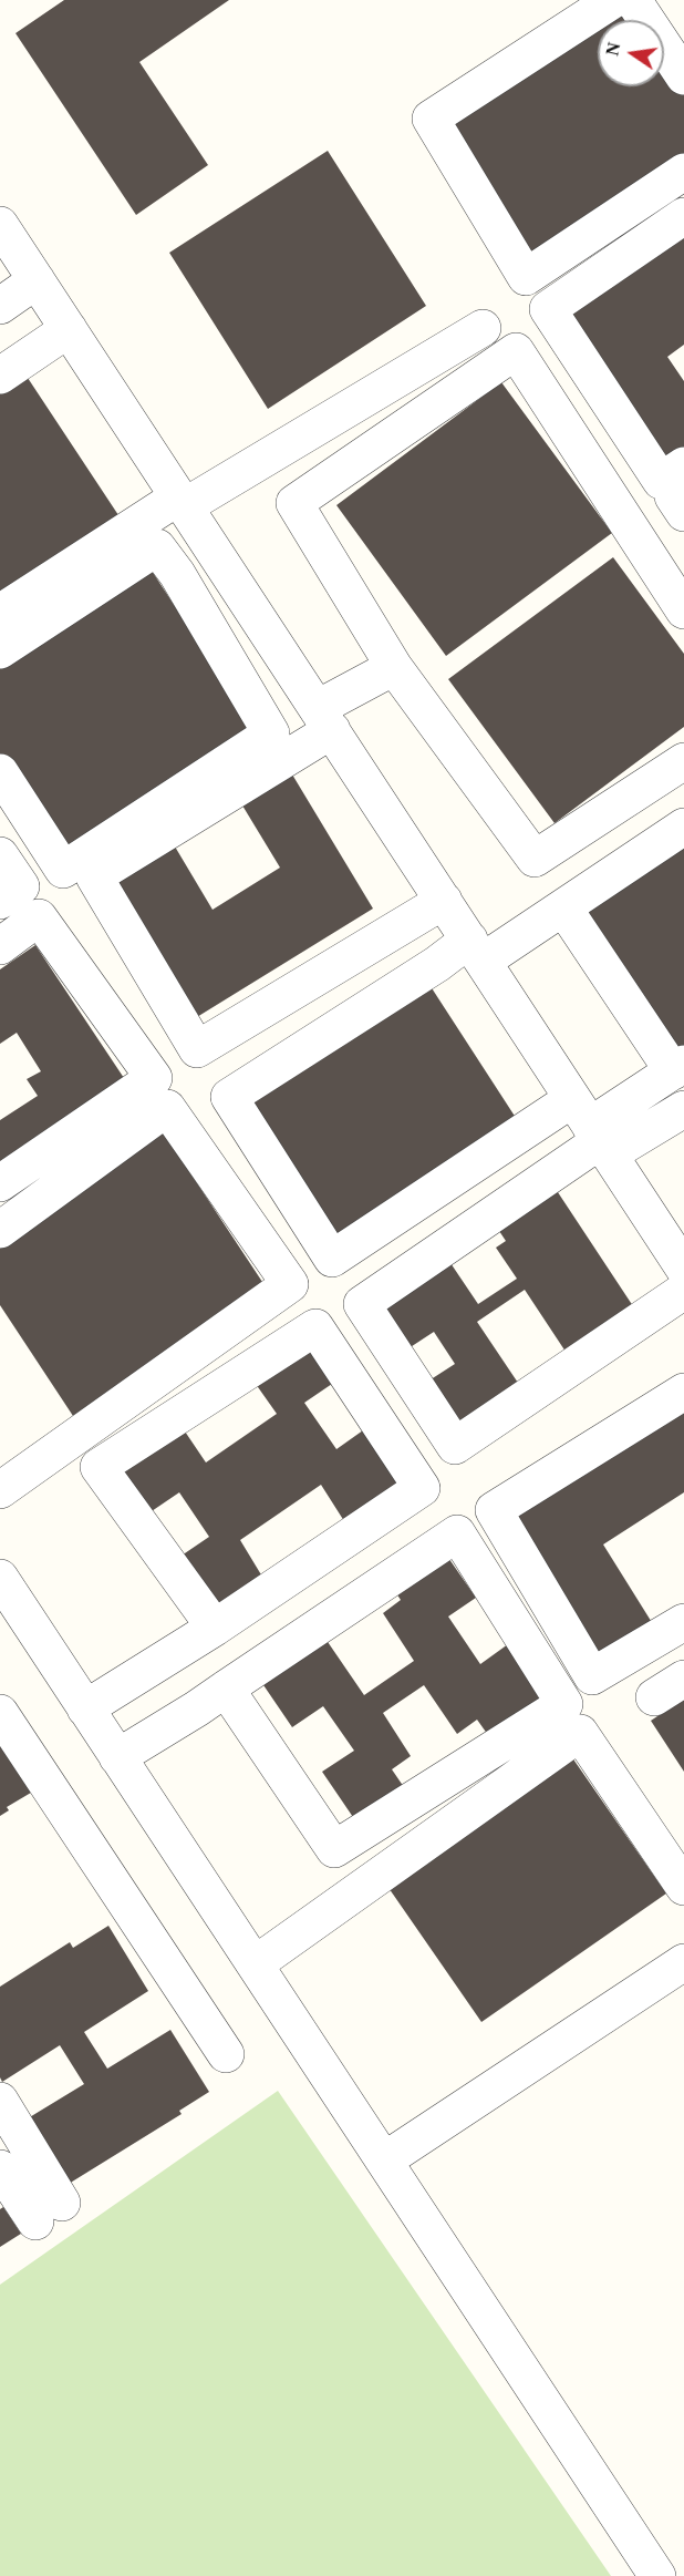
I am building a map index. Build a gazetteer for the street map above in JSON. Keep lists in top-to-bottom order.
{
  "north": "left"
}
